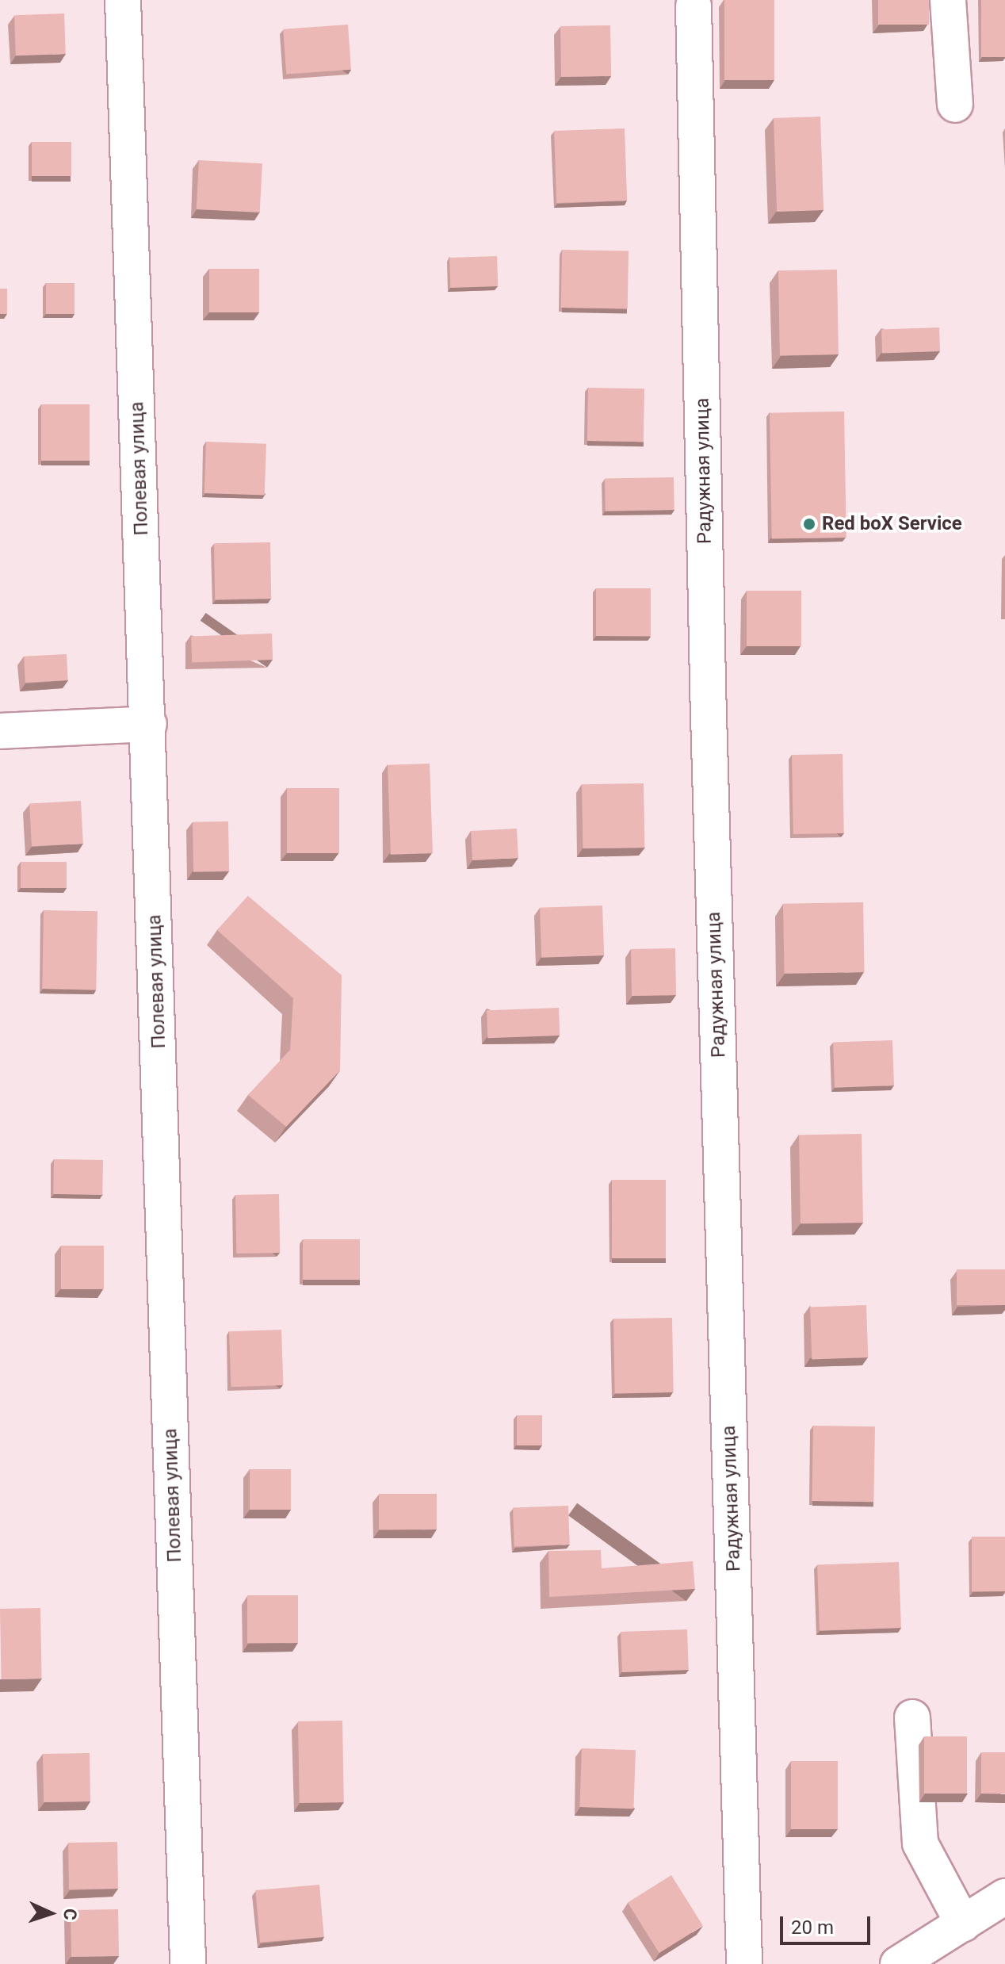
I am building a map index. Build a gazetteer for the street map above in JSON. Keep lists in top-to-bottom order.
{
  "streets": {
    "street": ["Полевая улица", "Радужная улица"]
  },
  "places": ["Red boX Service"],
  "scale_bar": "20 m",
  "north": "right"
}
